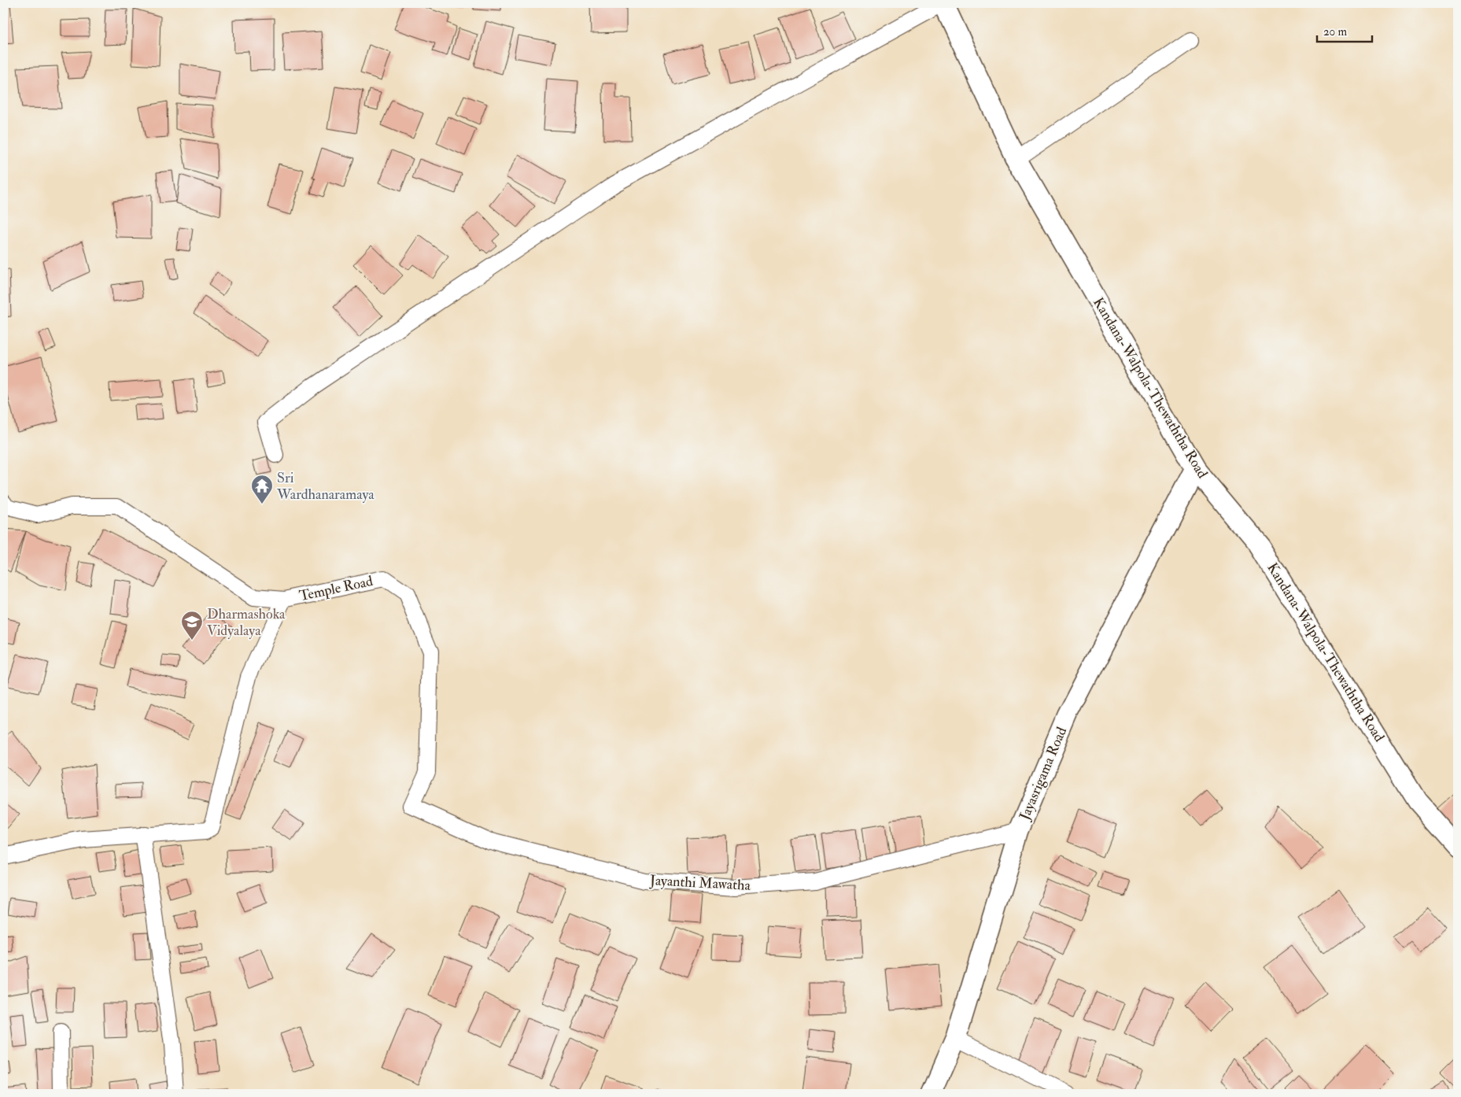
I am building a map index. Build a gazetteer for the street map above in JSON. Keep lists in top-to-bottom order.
{
  "streets": {
    "street": [
      "Kandana-Walpola-Thewaththa Road",
      "Temple Road",
      "Jayasrigama Road",
      "Jayanthi Mawatha"
    ]
  },
  "crossings": [
    ["Kandana-Walpola-Thewaththa Road", "Jayasrigama Road"],
    ["Temple Road", "Jayanthi Mawatha"],
    ["Jayasrigama Road", "Jayanthi Mawatha"]
  ],
  "places": {
    "temple": ["Sri Wardhanaramaya"],
    "school or university": ["Dharmashoka Vidyalaya"]
  },
  "scale_bar": "20 m"
}
